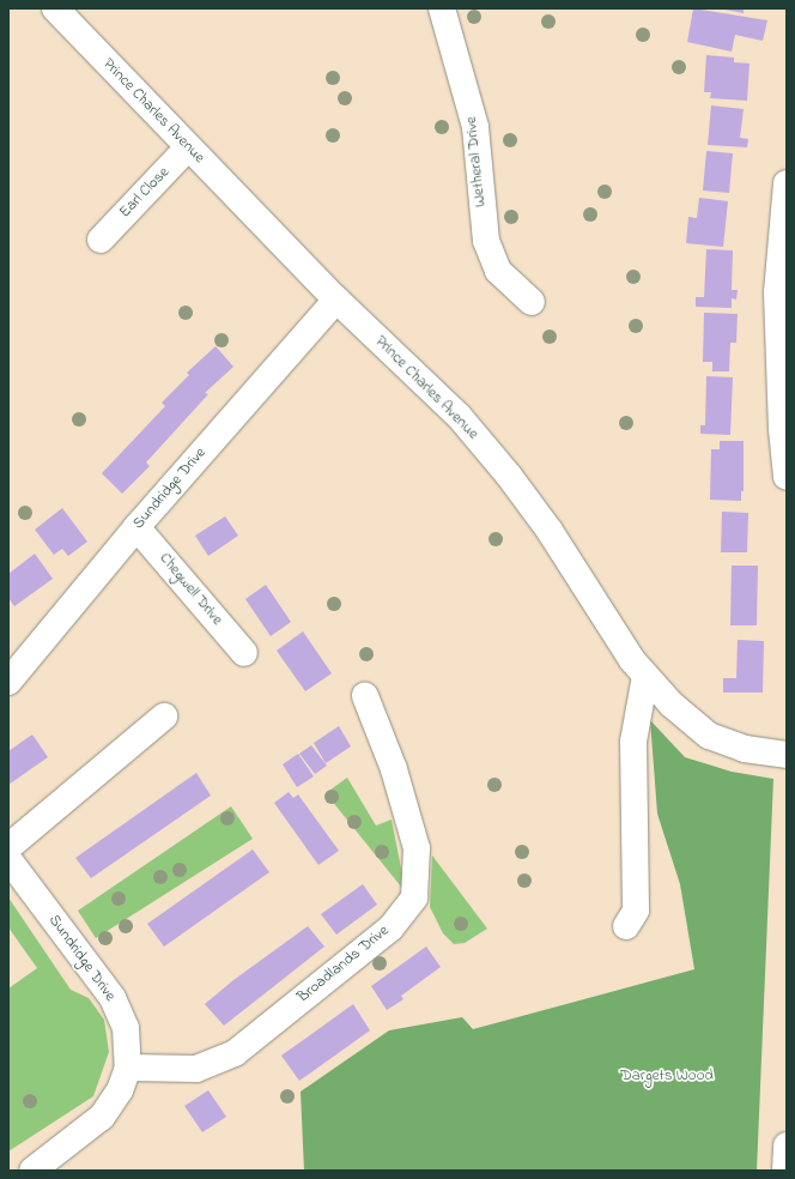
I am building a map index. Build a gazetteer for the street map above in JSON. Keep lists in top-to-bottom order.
{
  "streets": {
    "street": [
      "Prince Charles Avenue",
      "Wetheral Drive",
      "Earl Close",
      "Sundridge Drive",
      "Chegwell Drive",
      "Broadlands Drive"
    ]
  },
  "crossings": [
    ["Prince Charles Avenue", "Earl Close"],
    ["Prince Charles Avenue", "Sundridge Drive"],
    ["Sundridge Drive", "Chegwell Drive"],
    ["Sundridge Drive", "Broadlands Drive"]
  ],
  "parks": ["Dargets Wood"]
}
